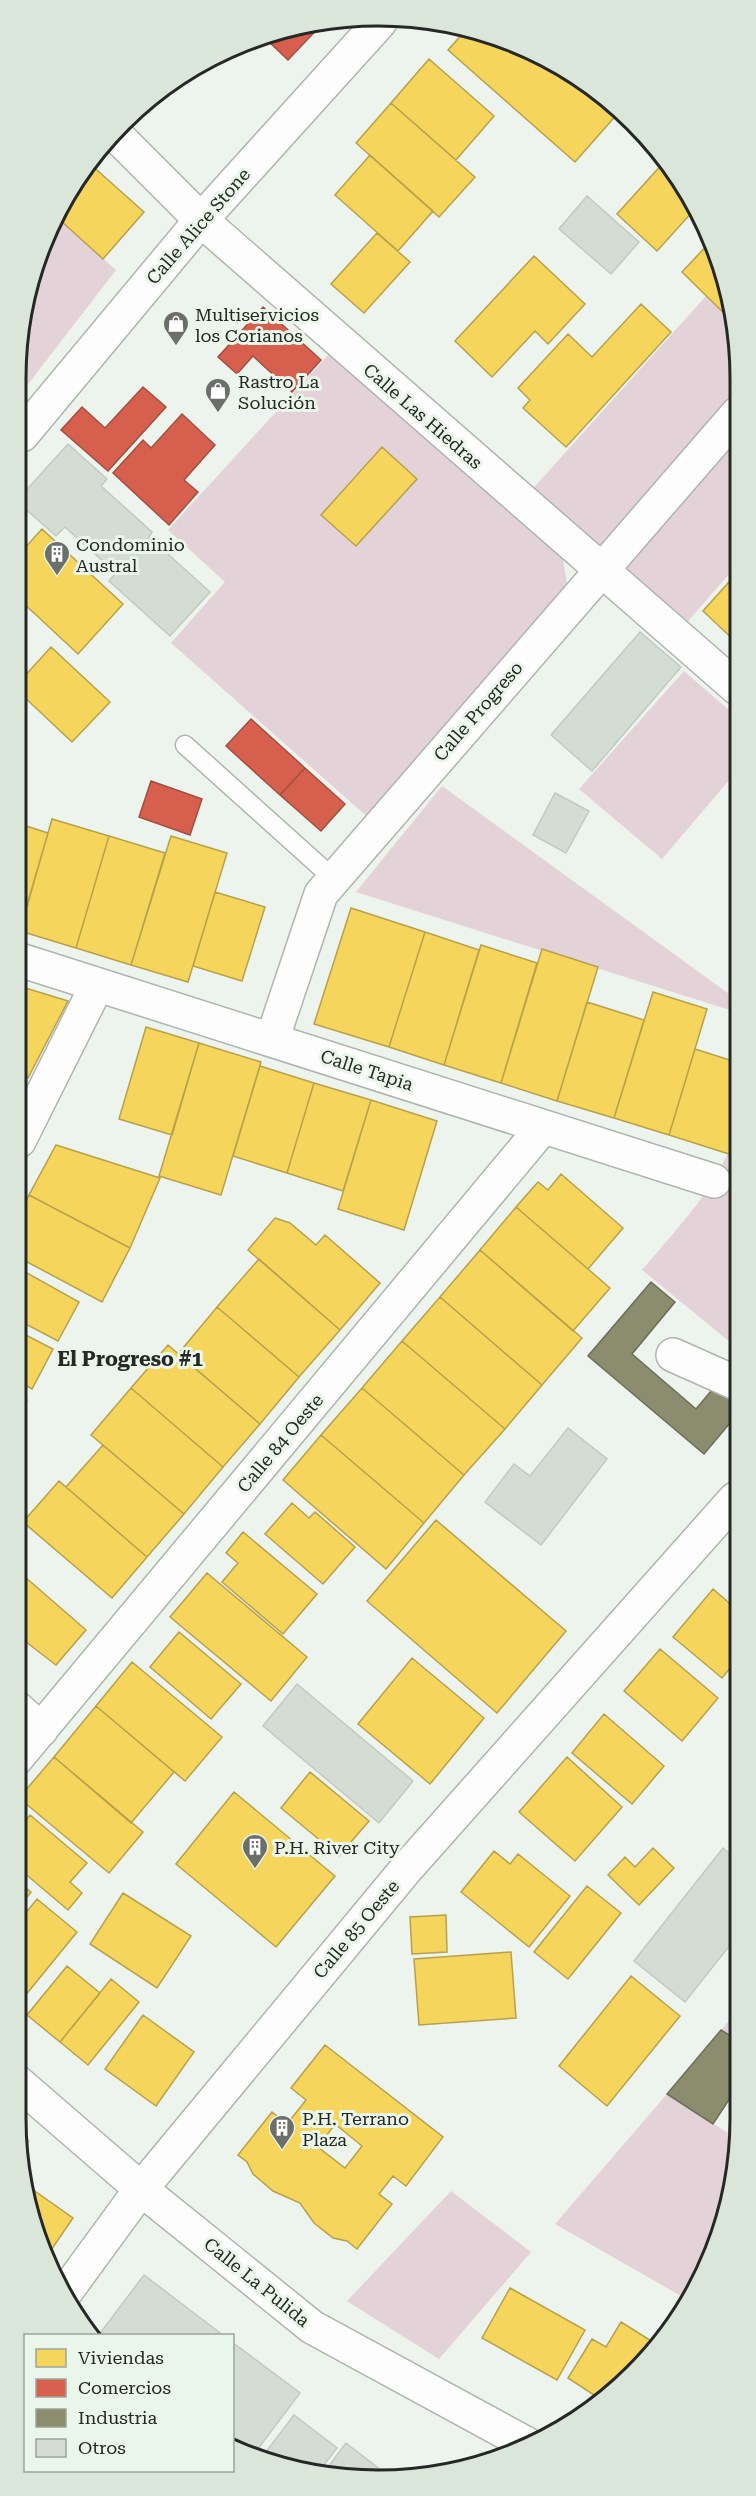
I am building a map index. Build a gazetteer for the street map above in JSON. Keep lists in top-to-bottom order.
{
  "streets": {
    "street": [
      "Calle Alice Stone",
      "Calle Las Hiedras",
      "Calle Progreso",
      "Calle Tapia",
      "Calle 84 Oeste",
      "Calle 85 Oeste",
      "Calle La Pulida"
    ]
  },
  "crossings": [
    ["Calle Alice Stone", "Calle Las Hiedras"],
    ["Calle Las Hiedras", "Calle Progreso"],
    ["Calle Progreso", "Calle Tapia"],
    ["Calle Tapia", "Calle 84 Oeste"],
    ["Calle 85 Oeste", "Calle La Pulida"]
  ],
  "districts": ["El Progreso #1"],
  "places": {
    "shop": ["Multiservicios los Corianos", "Rastro La Solución"],
    "building": ["Condominio Austral", "P.H. River City", "P.H. Terrano Plaza"]
  },
  "legend": [
    "Viviendas",
    "Comercios",
    "Industria",
    "Otros"
  ]
}
